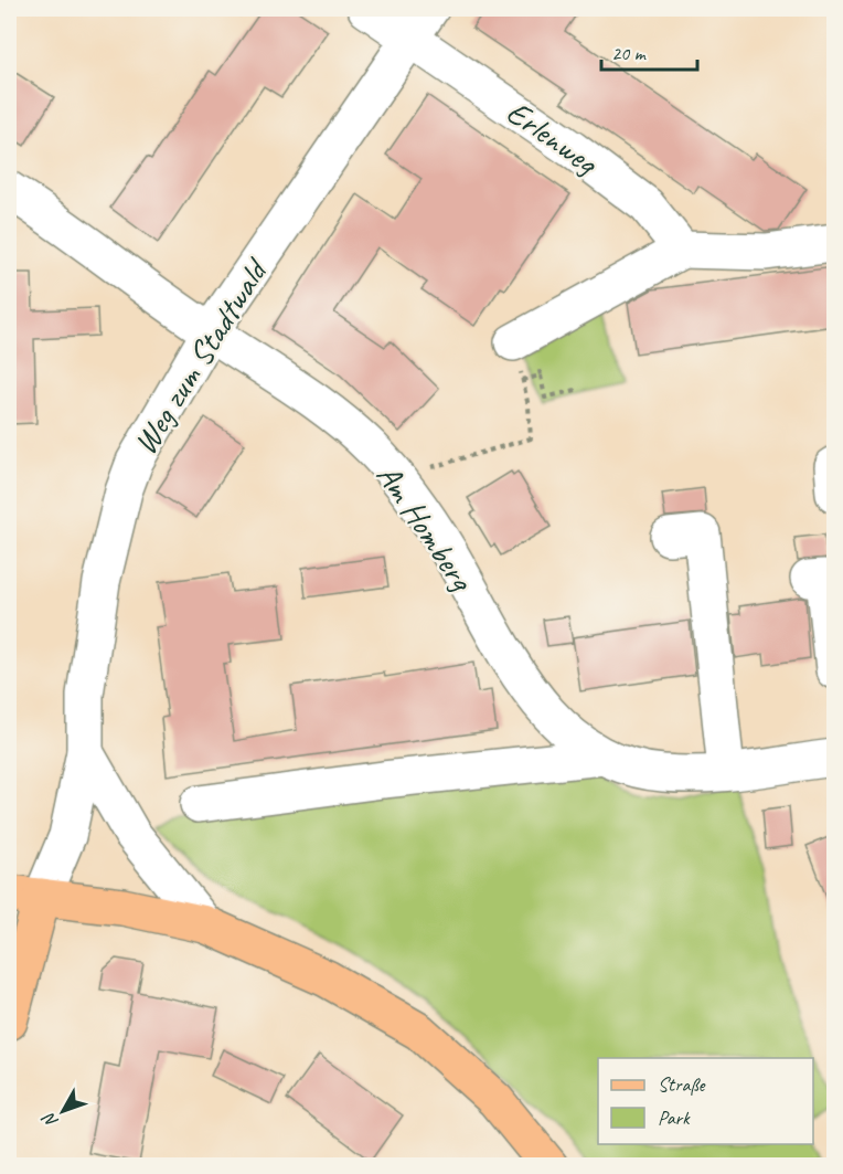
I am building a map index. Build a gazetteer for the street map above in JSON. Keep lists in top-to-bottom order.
{
  "streets": {
    "street": ["Erlenweg", "Weg zum Stadtwald", "Am Homberg"]
  },
  "crossings": [
    ["Erlenweg", "Weg zum Stadtwald"],
    ["Weg zum Stadtwald", "Am Homberg"]
  ],
  "legend": ["Straße", "Park"],
  "scale_bar": "20 m",
  "north": "bottom left"
}
